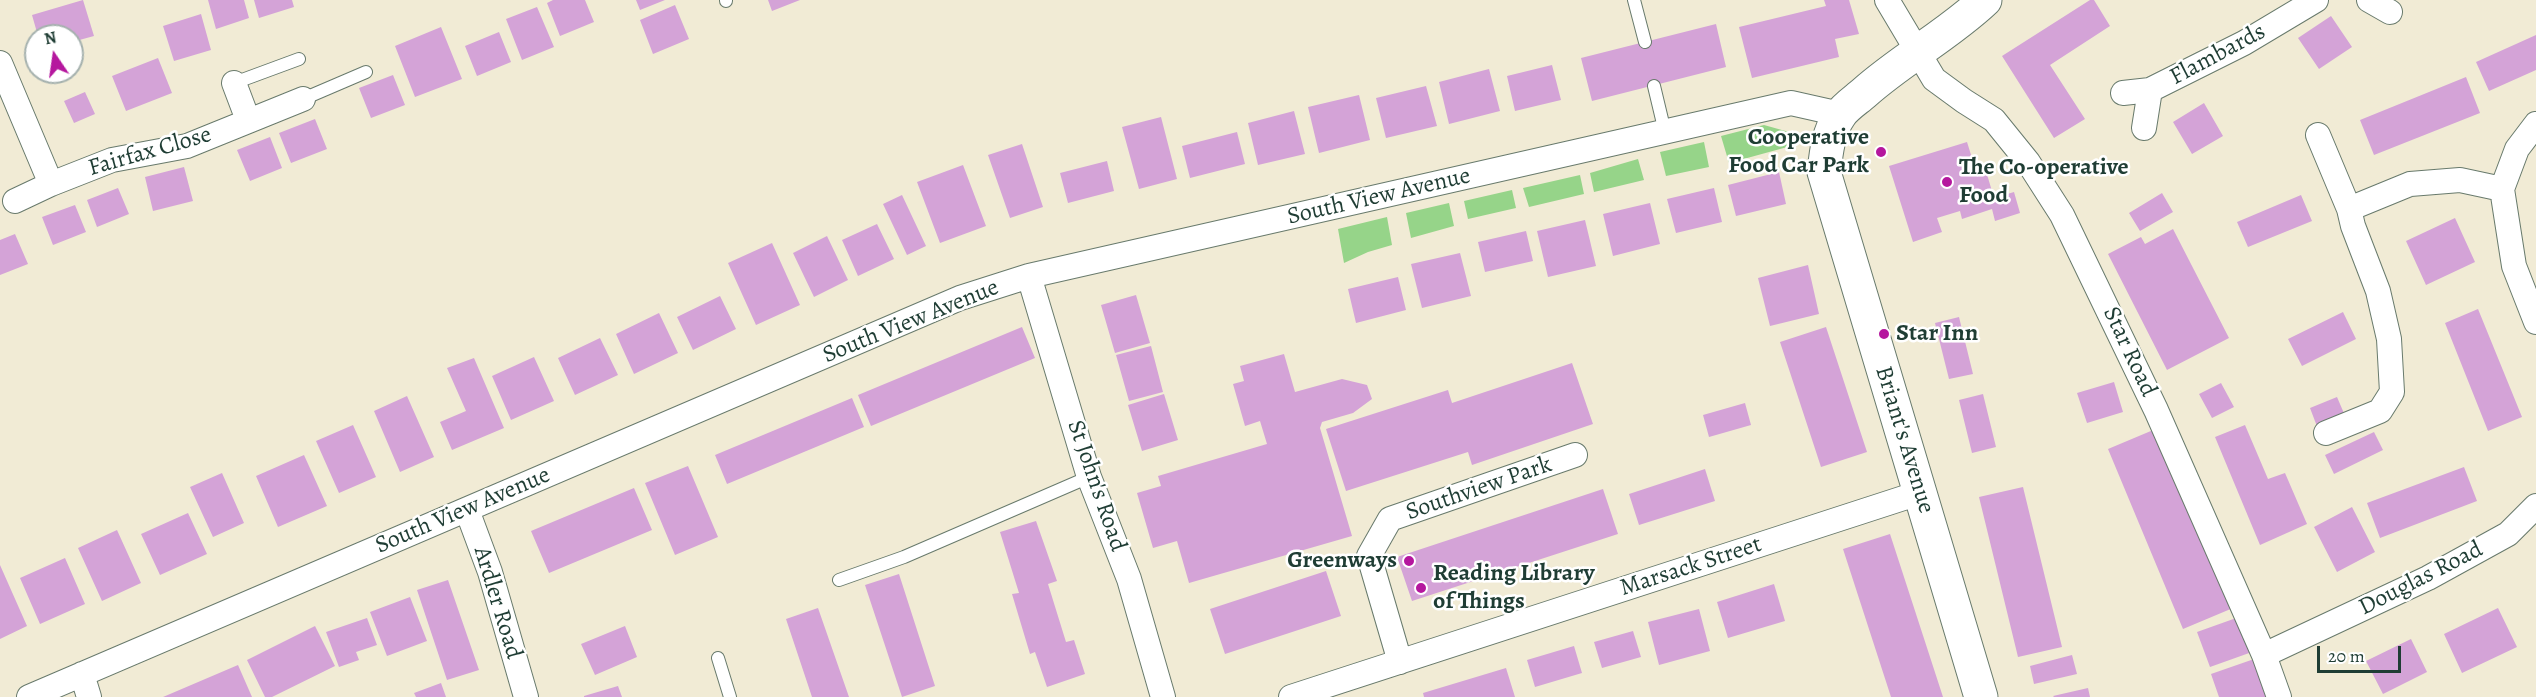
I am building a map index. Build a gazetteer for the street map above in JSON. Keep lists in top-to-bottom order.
{
  "streets": {
    "main road": ["Briant's Avenue"],
    "street": [
      "Flambards",
      "Fairfax Close",
      "South View Avenue",
      "Star Road",
      "St John's Road",
      "Southview Park",
      "Marsack Street",
      "Douglas Road",
      "Ardler Road"
    ]
  },
  "crossings": [
    ["South View Avenue", "Briant's Avenue"],
    ["South View Avenue", "St John's Road"],
    ["South View Avenue", "Ardler Road"],
    ["Star Road", "Douglas Road"],
    ["Briant's Avenue", "Marsack Street"],
    ["Southview Park", "Marsack Street"]
  ],
  "places": [
    "Cooperative Food Car Park",
    "The Co-operative Food",
    "Star Inn",
    "Greenways",
    "Reading Library of Things"
  ],
  "scale_bar": "20 m",
  "north": "top"
}
